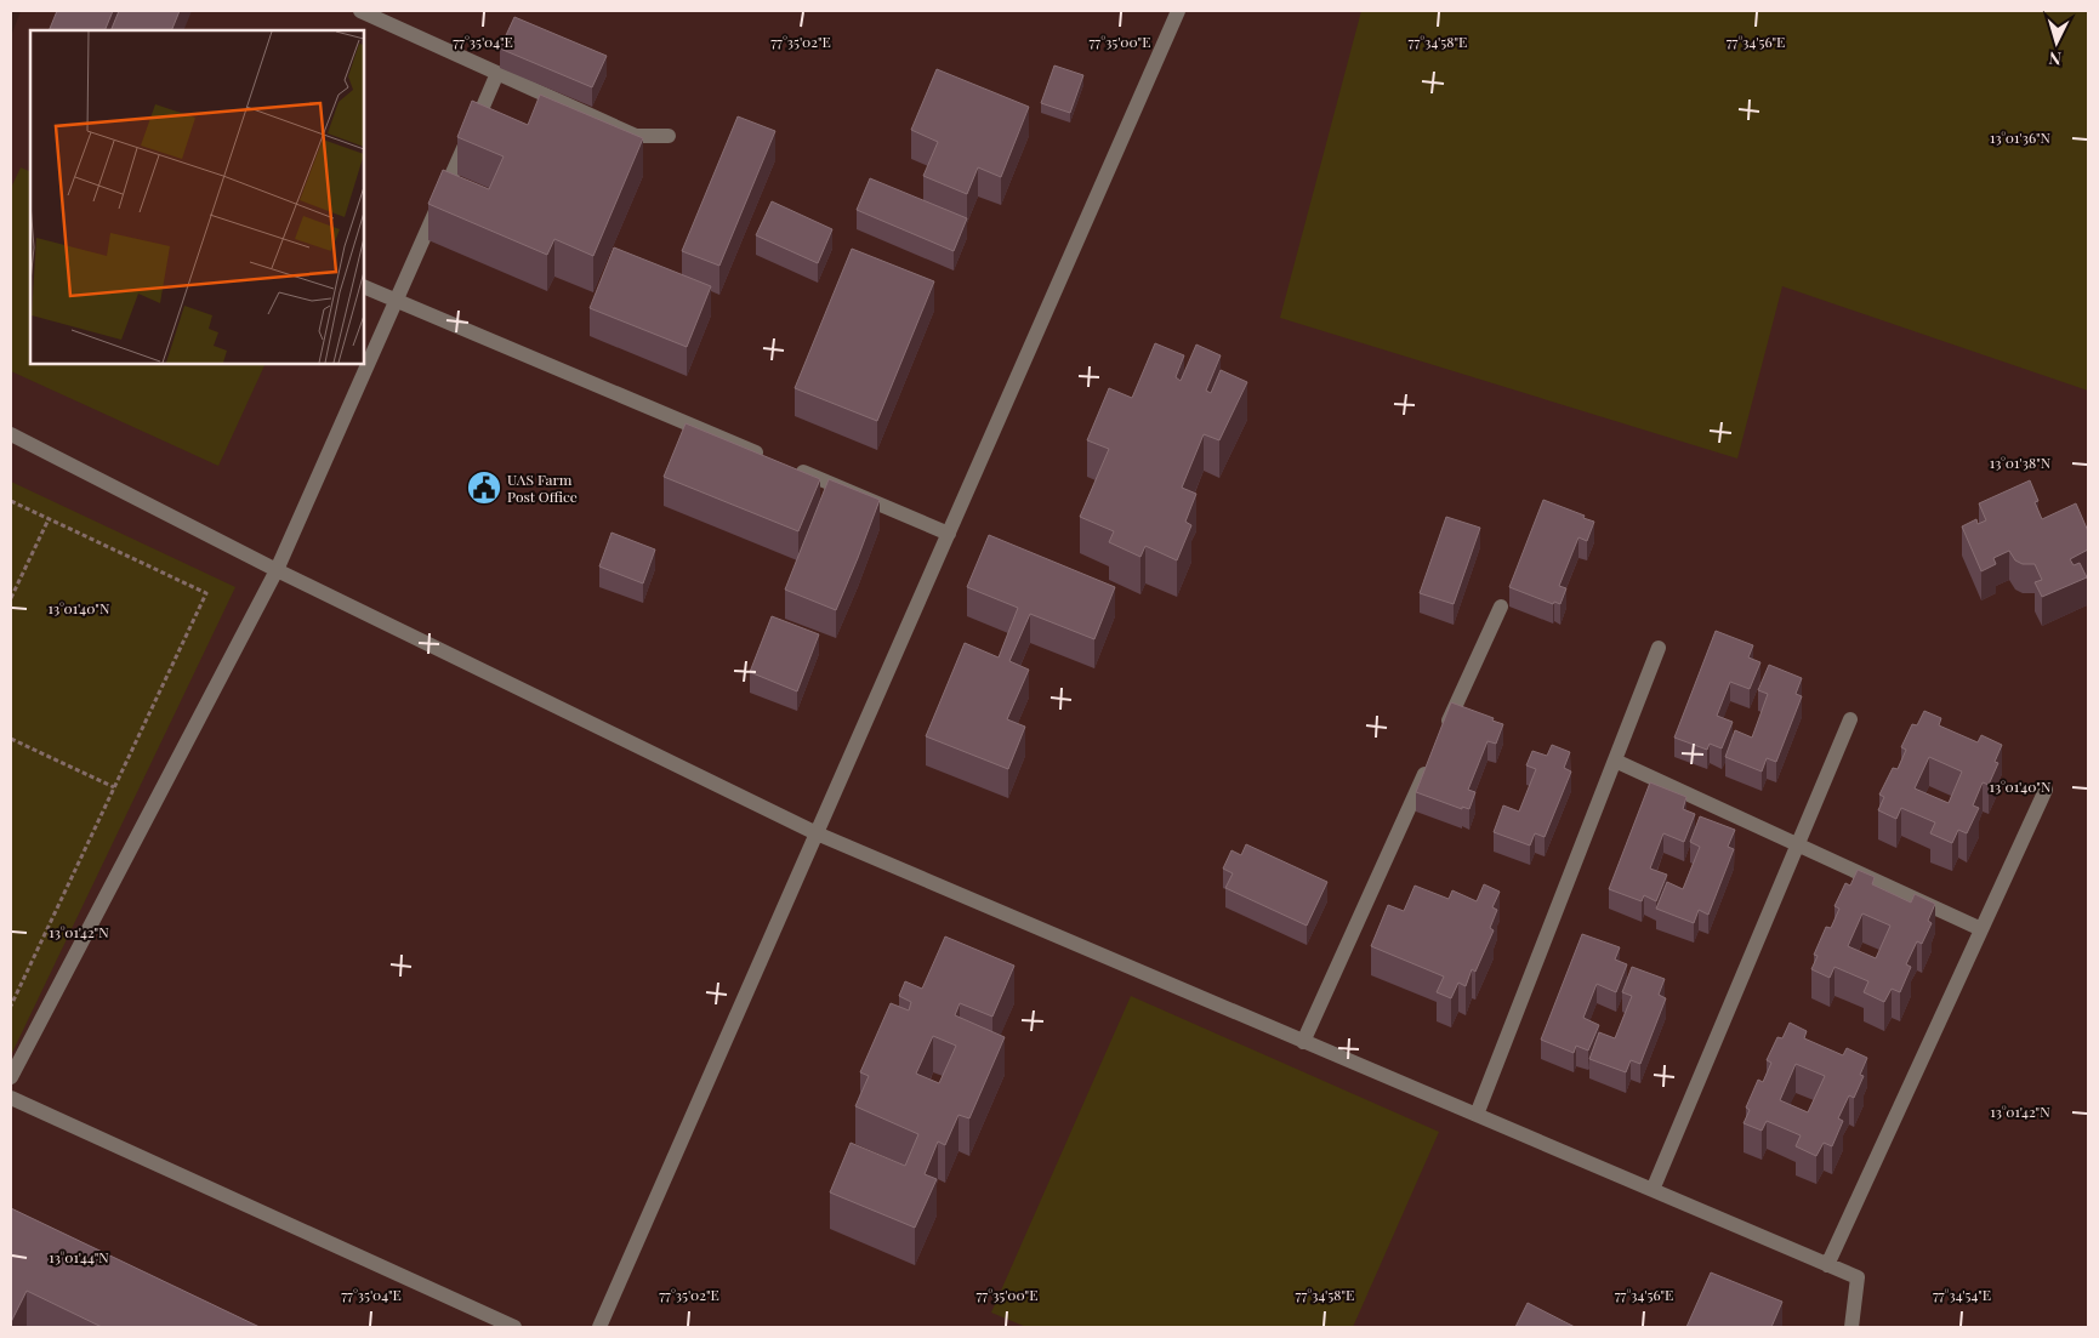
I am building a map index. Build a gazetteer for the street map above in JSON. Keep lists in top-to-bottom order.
{
  "places": {
    "public building": ["UAS Farm Post Office"]
  },
  "north": "bottom",
  "coordinates": [
    "77°35'04\"E",
    "77°35'02\"E",
    "77°35'00\"E",
    "77°34'58\"E",
    "77°34'56\"E",
    "13°01'36\"N",
    "13°01'38\"N",
    "13°01'40\"N",
    "13°01'42\"N",
    "13°01'44\"N",
    "77°34'54\"E"
  ]
}
